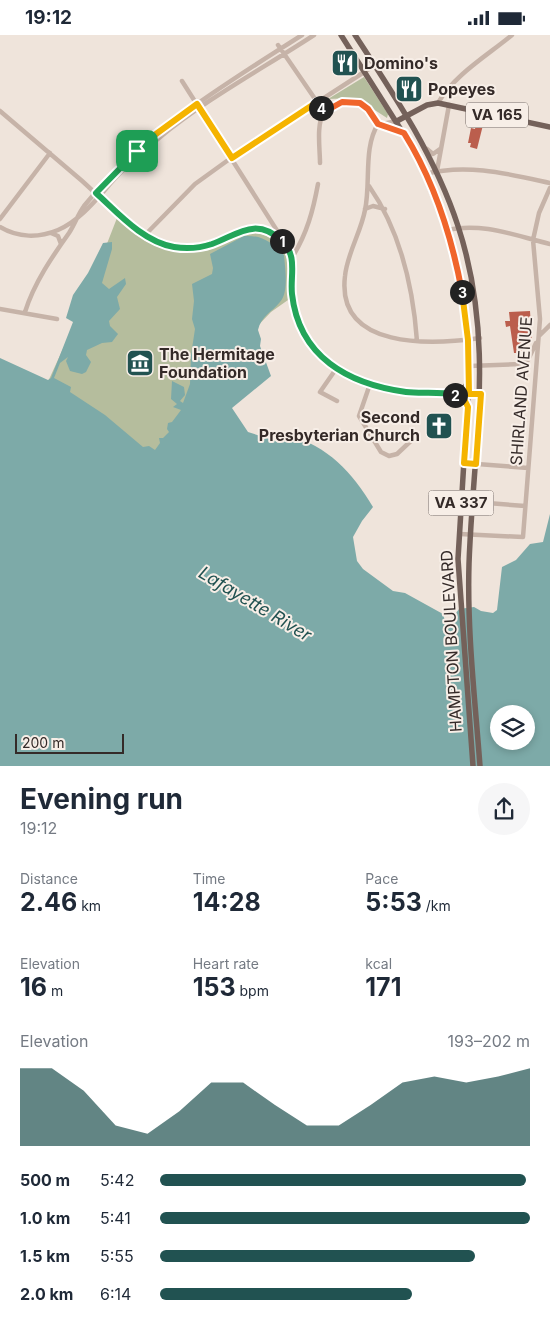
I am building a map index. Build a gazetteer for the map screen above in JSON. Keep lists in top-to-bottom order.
{
  "streets": {
    "main road": ["VA 165", "VA 337", "HAMPTON BOULEVARD"],
    "street": ["SHIRLAND AVENUE"]
  },
  "crossings": [
    ["SHIRLAND AVENUE", "HAMPTON BOULEVARD"]
  ],
  "water": ["Lafayette River"],
  "places": {
    "restaurant": ["Domino's", "Popeyes"],
    "museum": ["The Hermitage Foundation"],
    "church": ["Second Presbyterian Church"]
  },
  "scale_bar": "200 m",
  "page": {
    "status": "19:12",
    "pins": [
      "4",
      "1",
      "3",
      "2"
    ],
    "scale": "200 m",
    "heading": ["Evening run", "19:12"],
    "stats": [
      ["Distance", "2.46 km"],
      ["Time", "14:28"],
      ["Pace", "5:53 /km"],
      ["Elevation", "16 m"],
      ["Heart rate", "153 bpm"],
      ["kcal", "171"]
    ],
    "chart": ["Elevation", "193–202 m"],
    "list": [
      {
        "name": "500 m",
        "note": "5:42"
      },
      {
        "name": "1.0 km",
        "note": "5:41"
      },
      {
        "name": "1.5 km",
        "note": "5:55"
      },
      {
        "name": "2.0 km",
        "note": "6:14"
      }
    ]
  }
}
